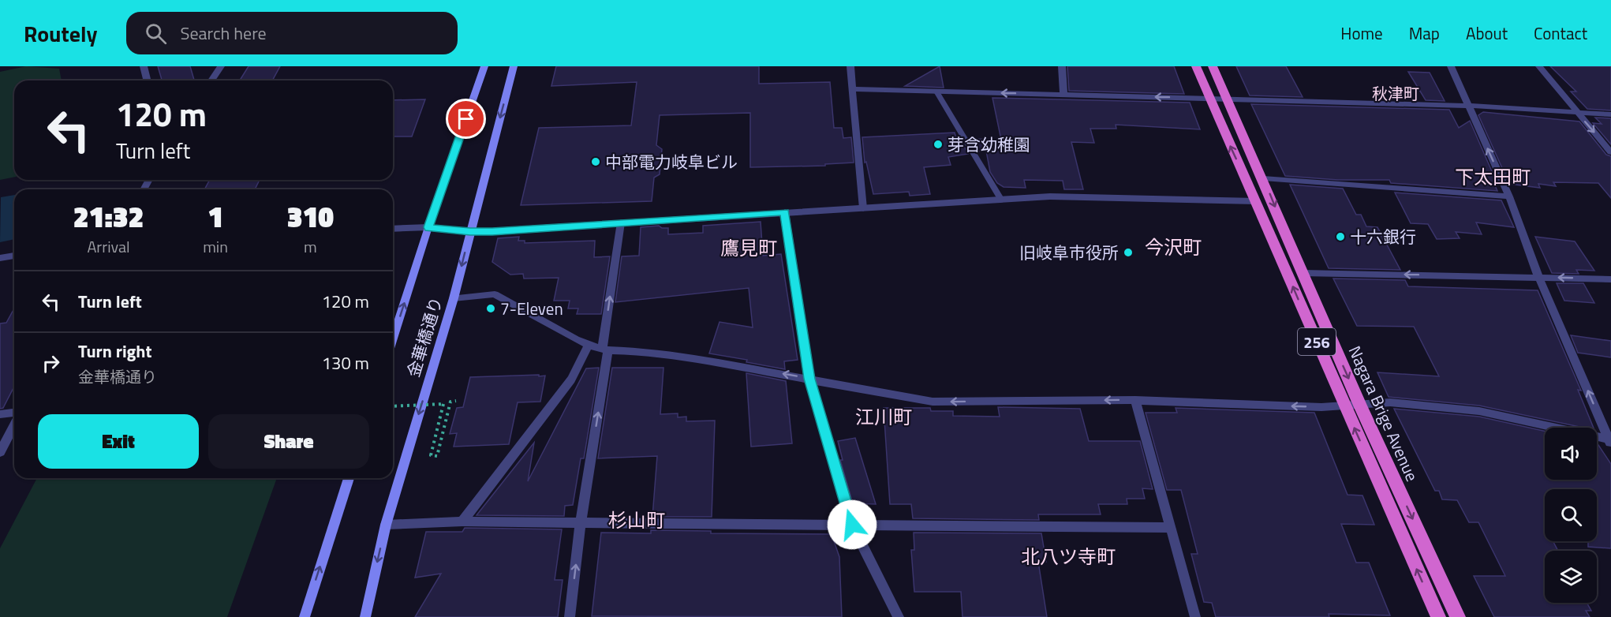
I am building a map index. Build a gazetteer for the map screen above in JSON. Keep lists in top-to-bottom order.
{
  "streets": {
    "highway": ["256", "Nagara Brige Avenue"],
    "main road": ["金華橋通り"]
  },
  "districts": [
    "秋津町",
    "下太田町",
    "今沢町",
    "鷹見町",
    "江川町",
    "杉山町",
    "北八ツ寺町"
  ],
  "places": [
    "芽含幼稚園",
    "中部電力岐阜ビル",
    "十六銀行",
    "旧岐阜市役所",
    "7-Eleven"
  ],
  "page": {
    "header": "Routely",
    "search": "Search here",
    "nav": [
      "Home",
      "Map",
      "About",
      "Contact"
    ],
    "turn": ["120 m", "Turn left"],
    "eta": [
      "21:32",
      "Arrival",
      "1",
      "min",
      "310",
      "m"
    ],
    "list": [
      {
        "name": "Turn left",
        "value": "120 m"
      },
      {
        "name": "Turn right",
        "note": "金華橋通り",
        "value": "130 m"
      }
    ],
    "buttons": ["Exit", "Share"]
  }
}
